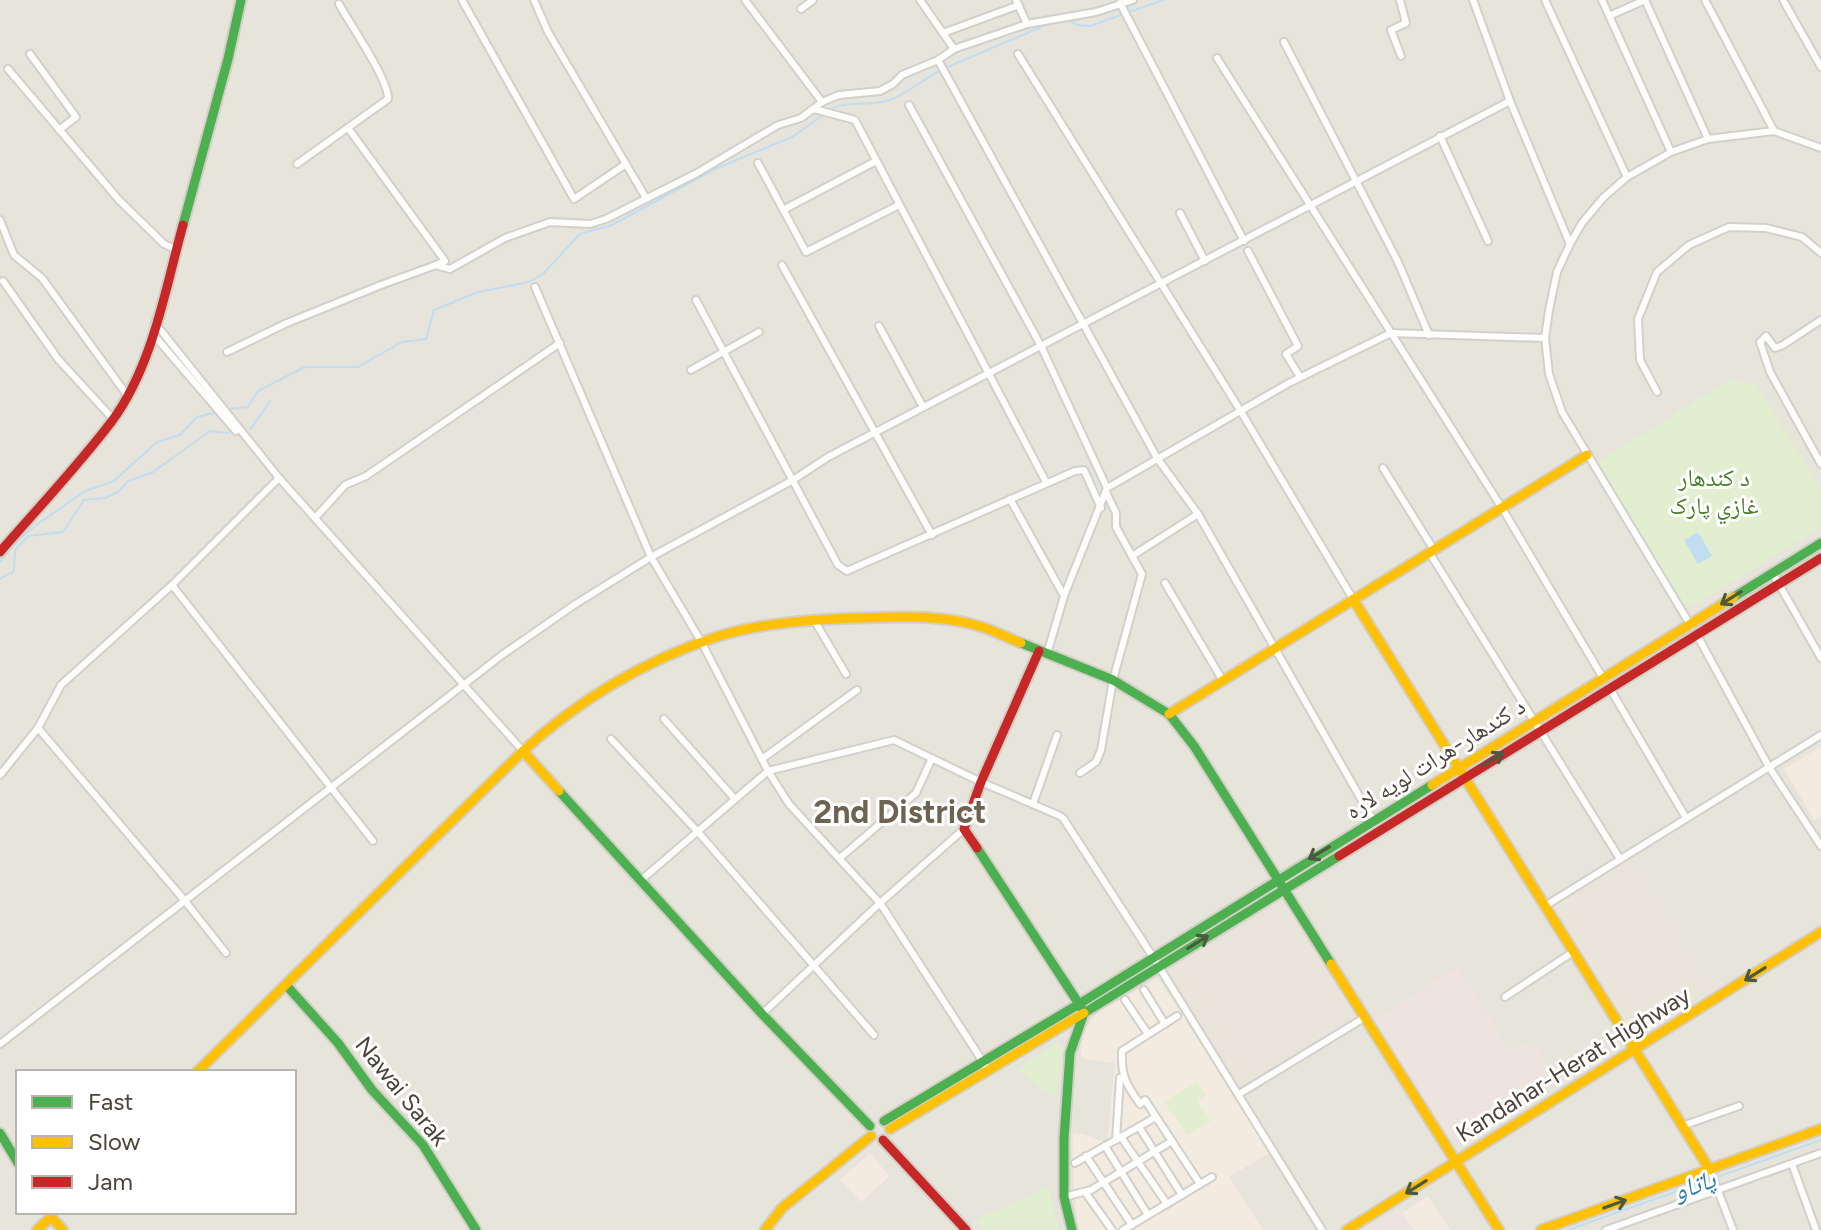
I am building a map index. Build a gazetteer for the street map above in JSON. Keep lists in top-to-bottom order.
{
  "streets": {
    "main road": ["د کندهار-هرات لويه لاره", "Kandahar-Herat Highway", "Nawai Sarak"]
  },
  "one_way": ["Kandahar-Herat Highway"],
  "districts": ["2nd District"],
  "water": ["پاتاو"],
  "parks": ["د کندهار غازي پارک"],
  "legend": ["Fast", "Slow", "Jam"]
}
